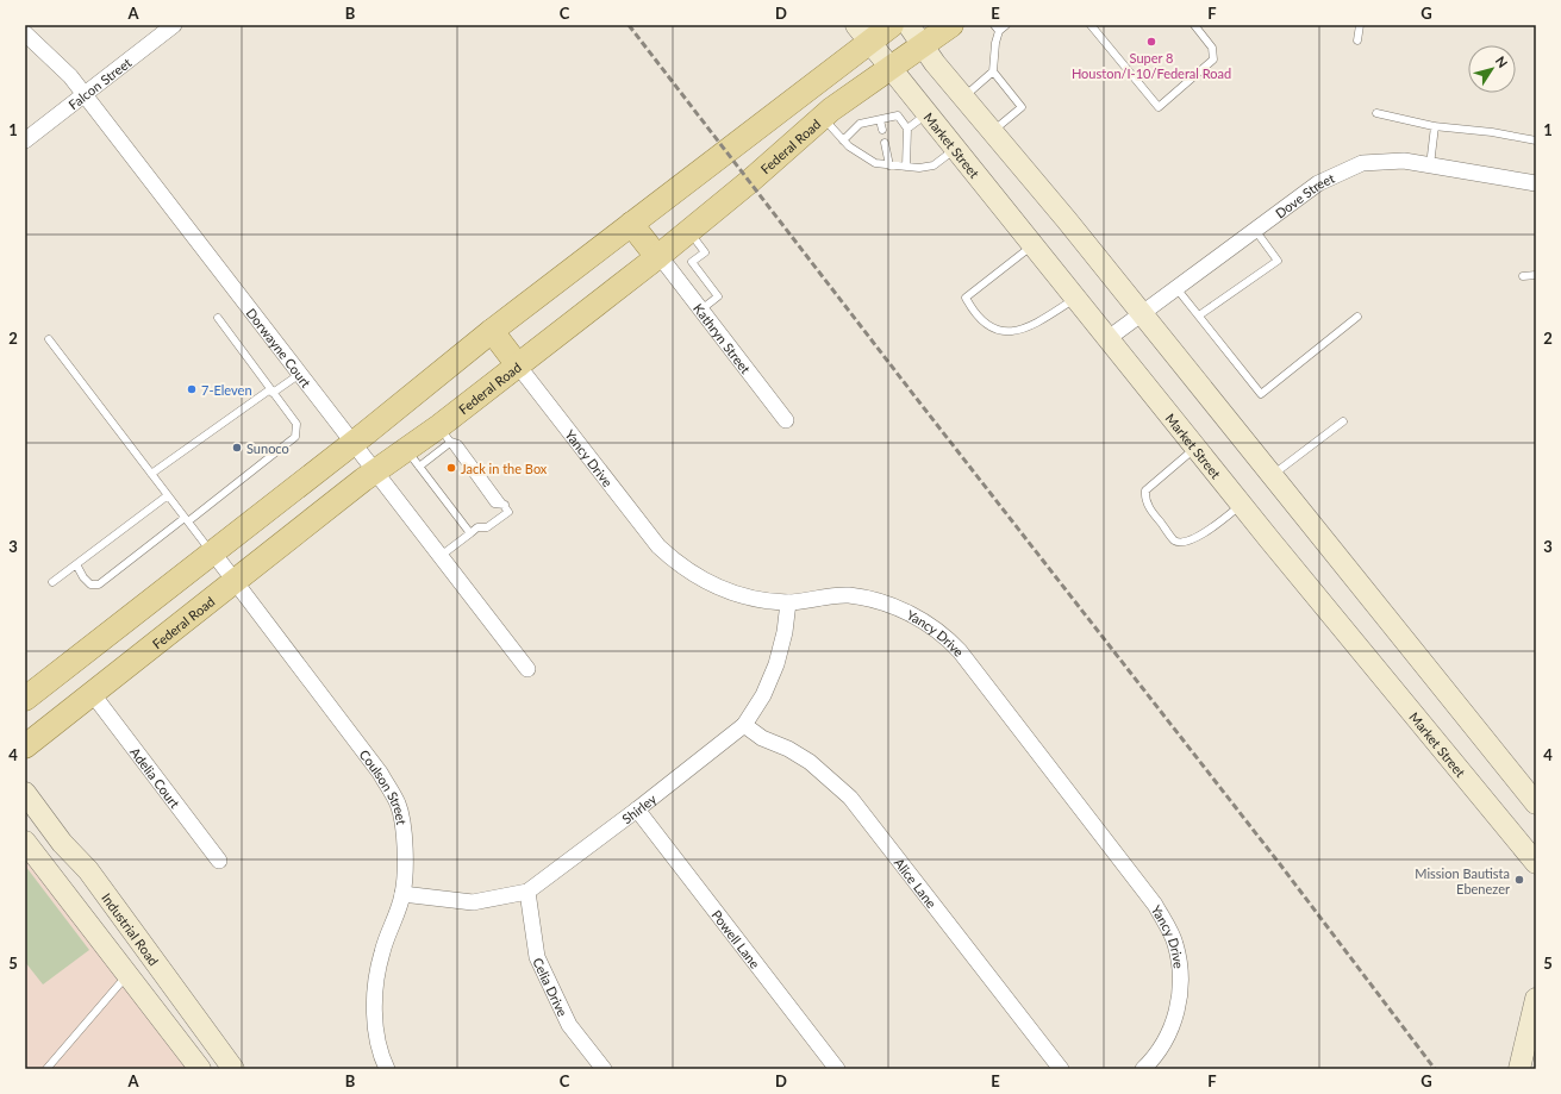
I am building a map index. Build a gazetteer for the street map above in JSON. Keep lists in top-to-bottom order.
{
  "streets": {
    "main road": ["Federal Road", "Market Street", "Industrial Road"],
    "street": [
      "Falcon Street",
      "Dove Street",
      "Kathryn Street",
      "Dorwayne Court",
      "Yancy Drive",
      "Adelia Court",
      "Coulson Street",
      "Shirley",
      "Alice Lane",
      "Powell Lane",
      "Celia Drive"
    ]
  },
  "crossings": [
    ["Falcon Street", "Dorwayne Court"],
    ["Federal Road", "Market Street"],
    ["Federal Road", "Kathryn Street"],
    ["Federal Road", "Dorwayne Court"],
    ["Federal Road", "Yancy Drive"],
    ["Federal Road", "Adelia Court"],
    ["Federal Road", "Coulson Street"],
    ["Market Street", "Dove Street"],
    ["Yancy Drive", "Shirley"],
    ["Coulson Street", "Shirley"],
    ["Shirley", "Alice Lane"],
    ["Shirley", "Powell Lane"],
    ["Shirley", "Celia Drive"]
  ],
  "places": [
    "Super 8 Houston/I-10/Federal Road",
    "7-Eleven",
    "Sunoco",
    "Jack in the Box",
    "Mission Bautista Ebenezer"
  ],
  "north": "top right",
  "grid": {
    "columns": [
      "A",
      "B",
      "C",
      "D",
      "E",
      "F",
      "G"
    ],
    "rows": [
      "1",
      "2",
      "3",
      "4",
      "5"
    ]
  }
}
